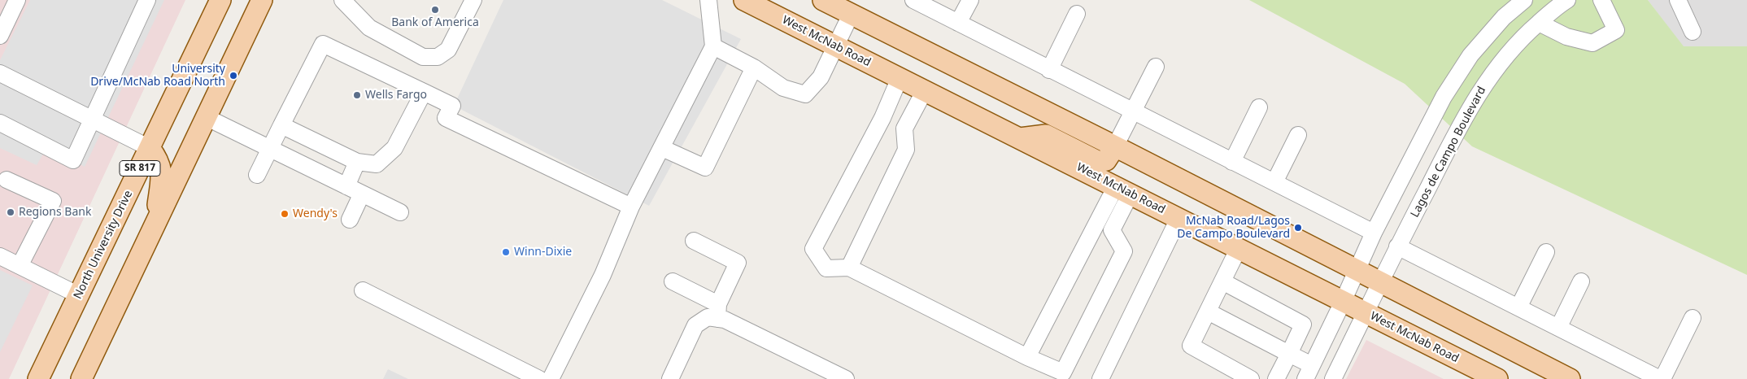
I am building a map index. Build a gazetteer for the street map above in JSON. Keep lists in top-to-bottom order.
{
  "streets": {
    "main road": ["West McNab Road", "SR 817", "North University Drive"],
    "street": ["Lagos de Campo Boulevard"]
  },
  "crossings": [
    ["West McNab Road", "Lagos de Campo Boulevard"]
  ],
  "places": [
    "Bank of America",
    "University Drive/McNab Road North",
    "Wells Fargo",
    "Regions Bank",
    "Wendy's",
    "McNab Road/Lagos De Campo Boulevard",
    "Winn-Dixie"
  ]
}
